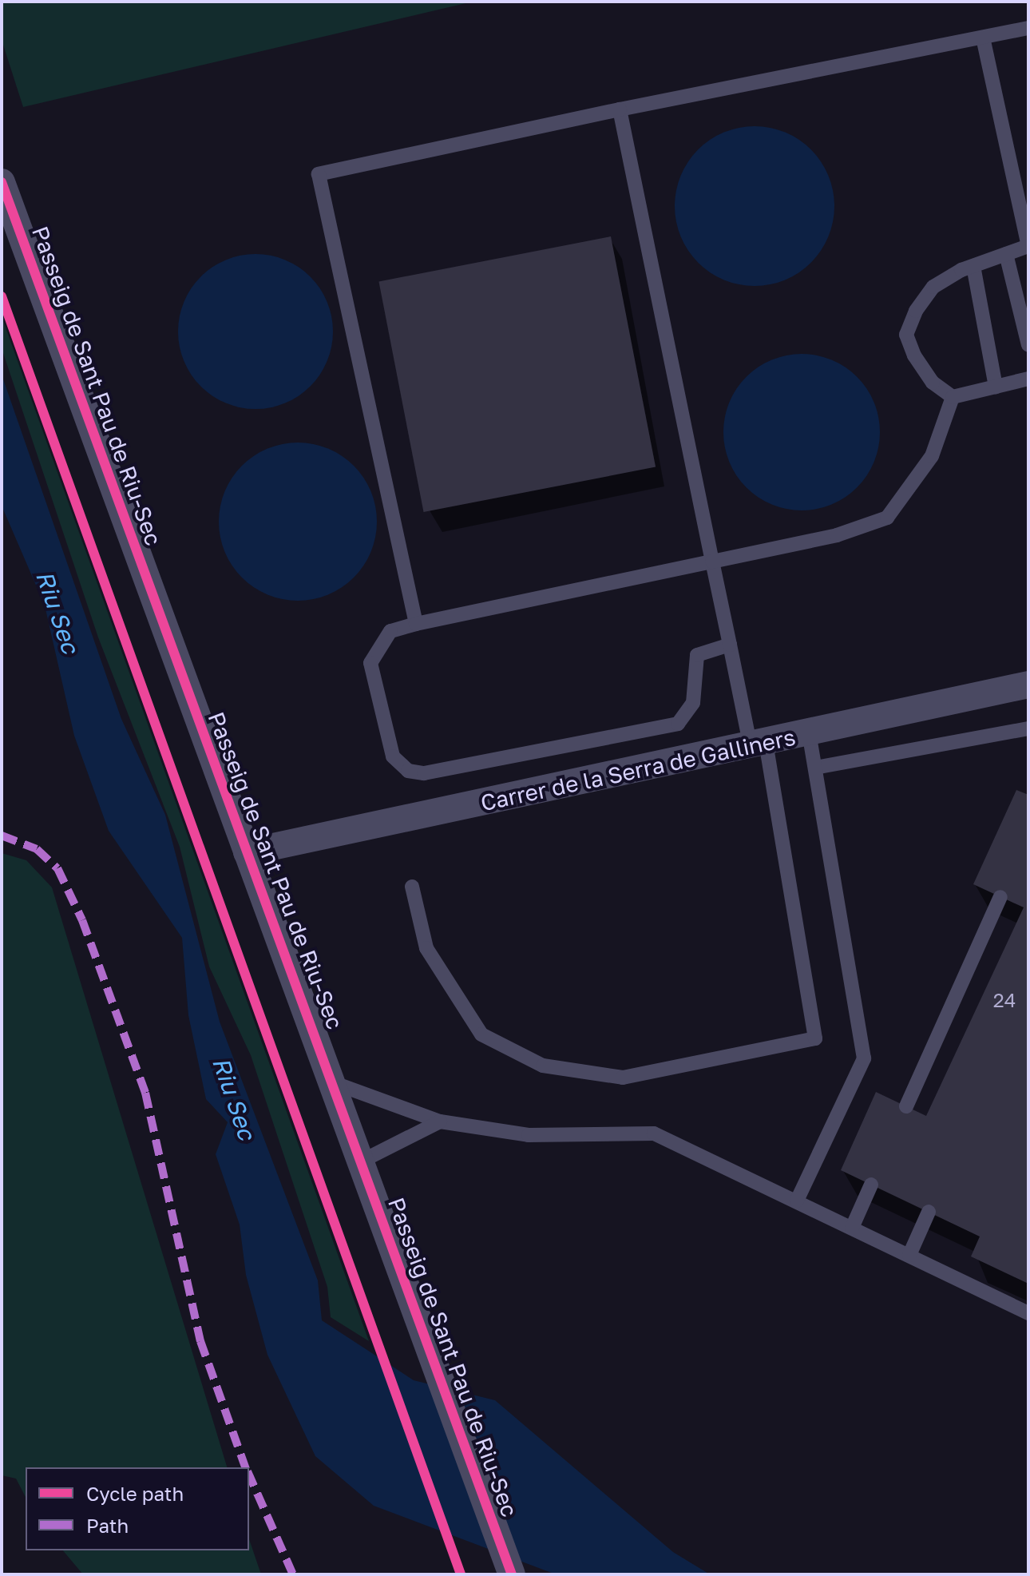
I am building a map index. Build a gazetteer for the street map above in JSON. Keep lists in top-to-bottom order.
{
  "streets": {
    "street": ["Passeig de Sant Pau de Riu-Sec", "Carrer de la Serra de Galliners"]
  },
  "crossings": [
    ["Passeig de Sant Pau de Riu-Sec", "Carrer de la Serra de Galliners"]
  ],
  "water": ["Riu Sec"],
  "house_numbers": ["24"],
  "legend": ["Cycle path", "Path"]
}
